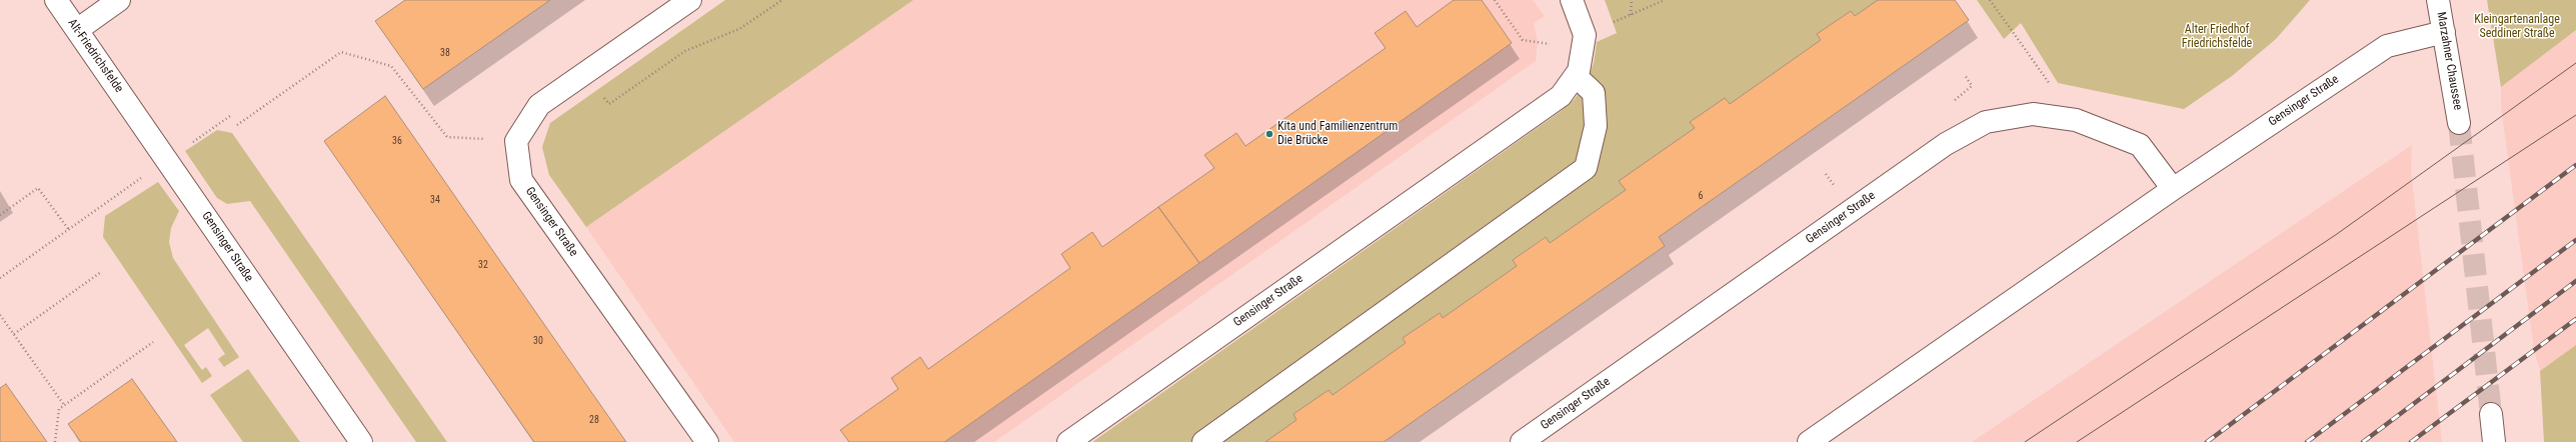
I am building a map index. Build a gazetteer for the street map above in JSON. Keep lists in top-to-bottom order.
{
  "streets": {
    "street": ["Alt-Friedrichsfelde", "Marzahner Chaussee", "Gensinger Straße"]
  },
  "crossings": [
    ["Alt-Friedrichsfelde", "Gensinger Straße"],
    ["Marzahner Chaussee", "Gensinger Straße"]
  ],
  "parks": ["Kleingartenanlage Seddiner Straße", "Alter Friedhof Friedrichsfelde"],
  "places": ["Kita und Familienzentrum Die Brücke"],
  "house_numbers": [
    "38",
    "36",
    "6",
    "34",
    "32",
    "30",
    "28"
  ]
}
